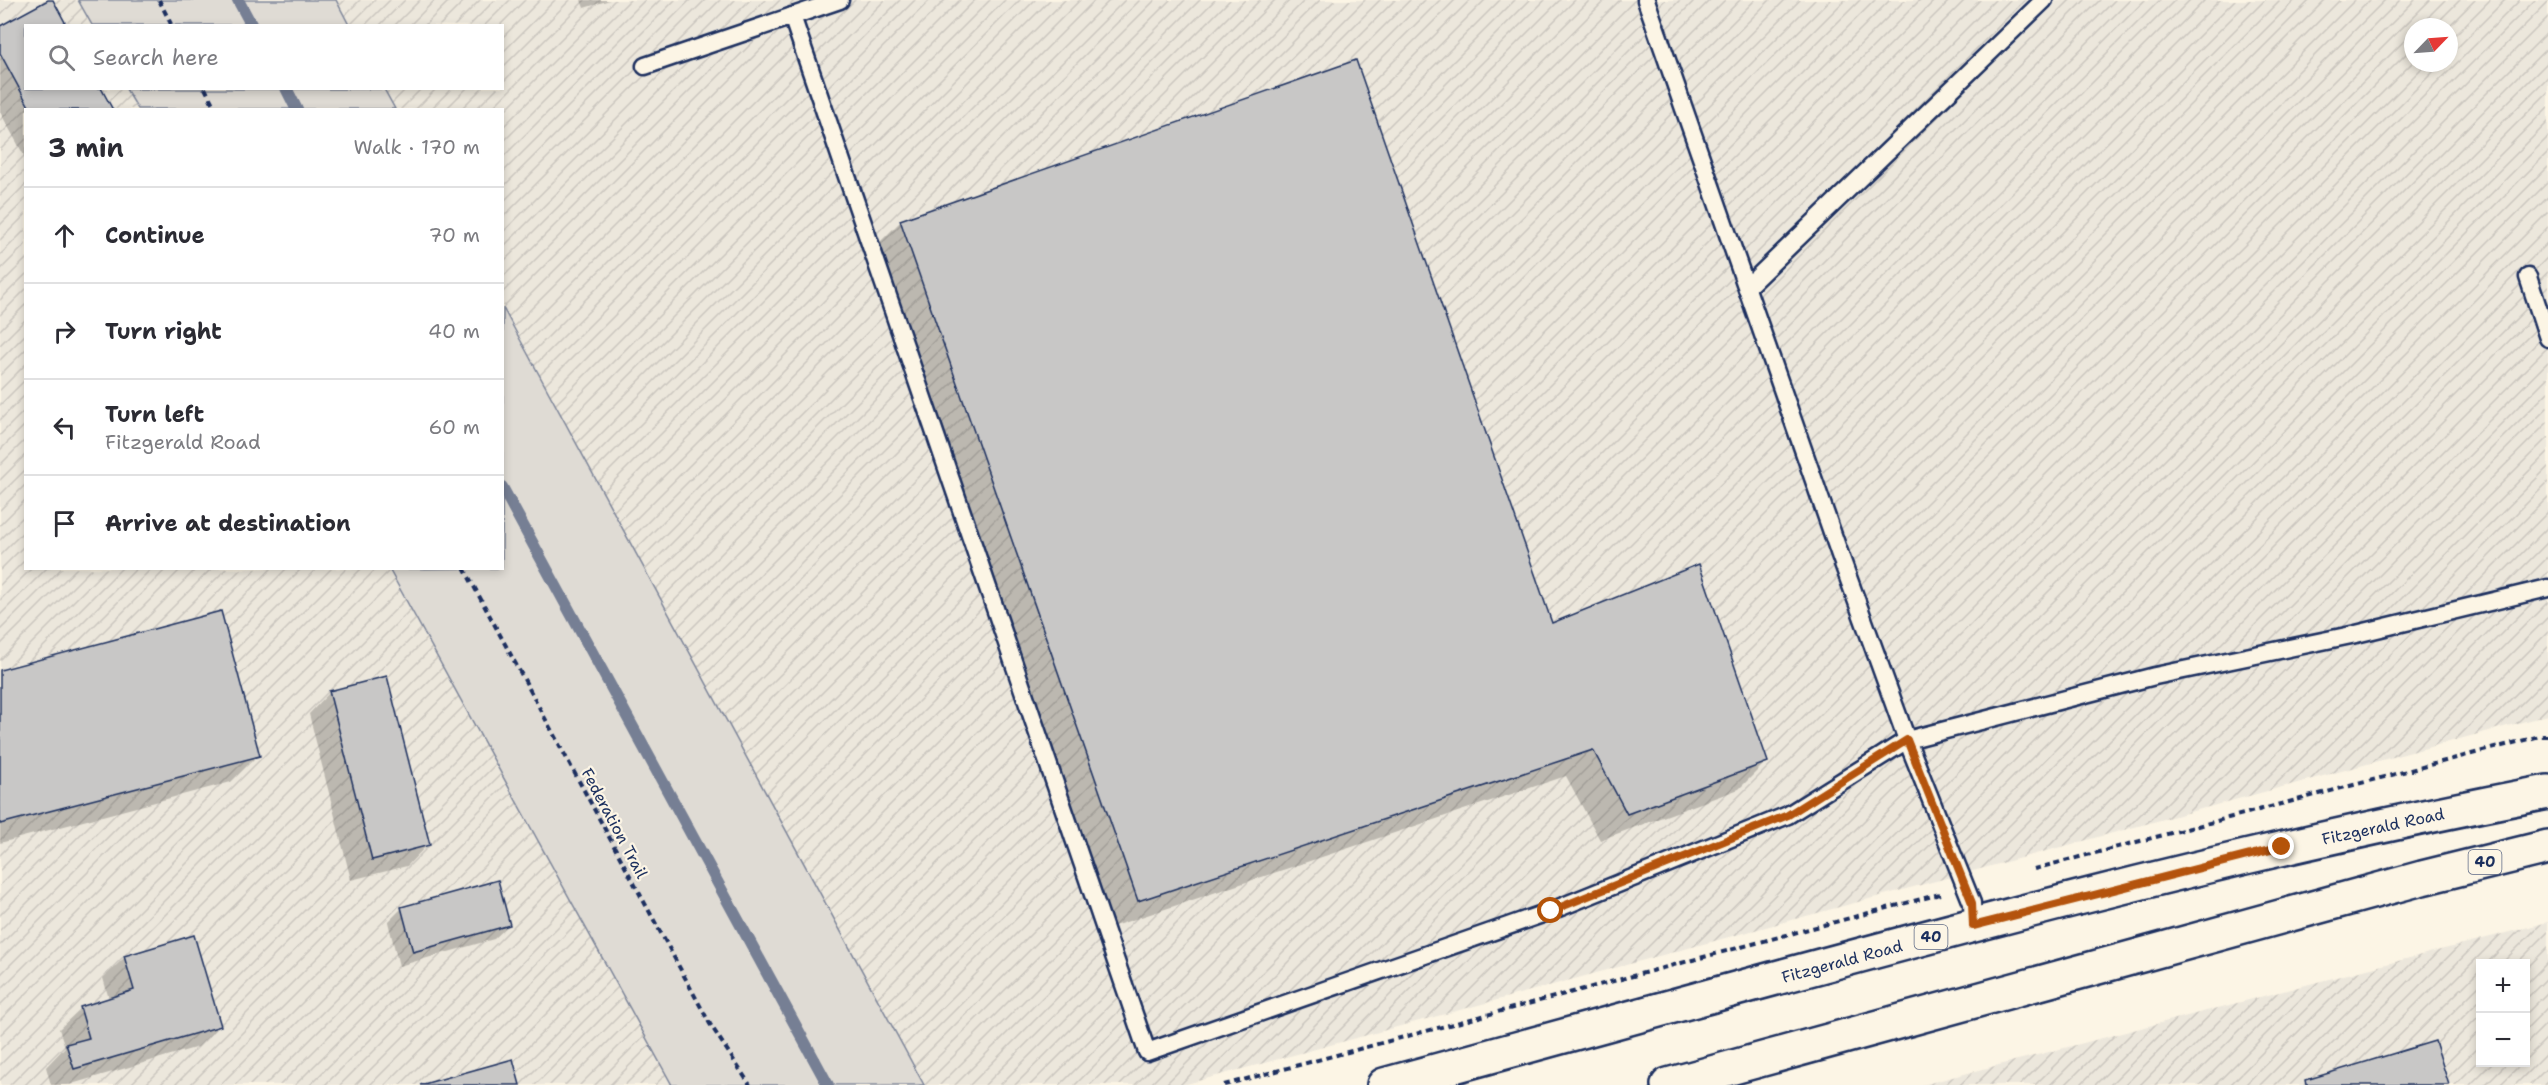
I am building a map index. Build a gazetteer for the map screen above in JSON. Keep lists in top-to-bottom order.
{
  "streets": {
    "main road": ["Fitzgerald Road", "40"],
    "path": ["Federation Trail"]
  },
  "north": "top right",
  "page": {
    "search": "Search here",
    "heading": ["3 min", "Walk · 170 m"],
    "list": [
      ["Continue", "70 m"],
      ["Turn right", "40 m"],
      ["Turn left", "Fitzgerald Road", "60 m"],
      "Arrive at destination"
    ],
    "map_buttons": ["+", "−"]
  }
}
